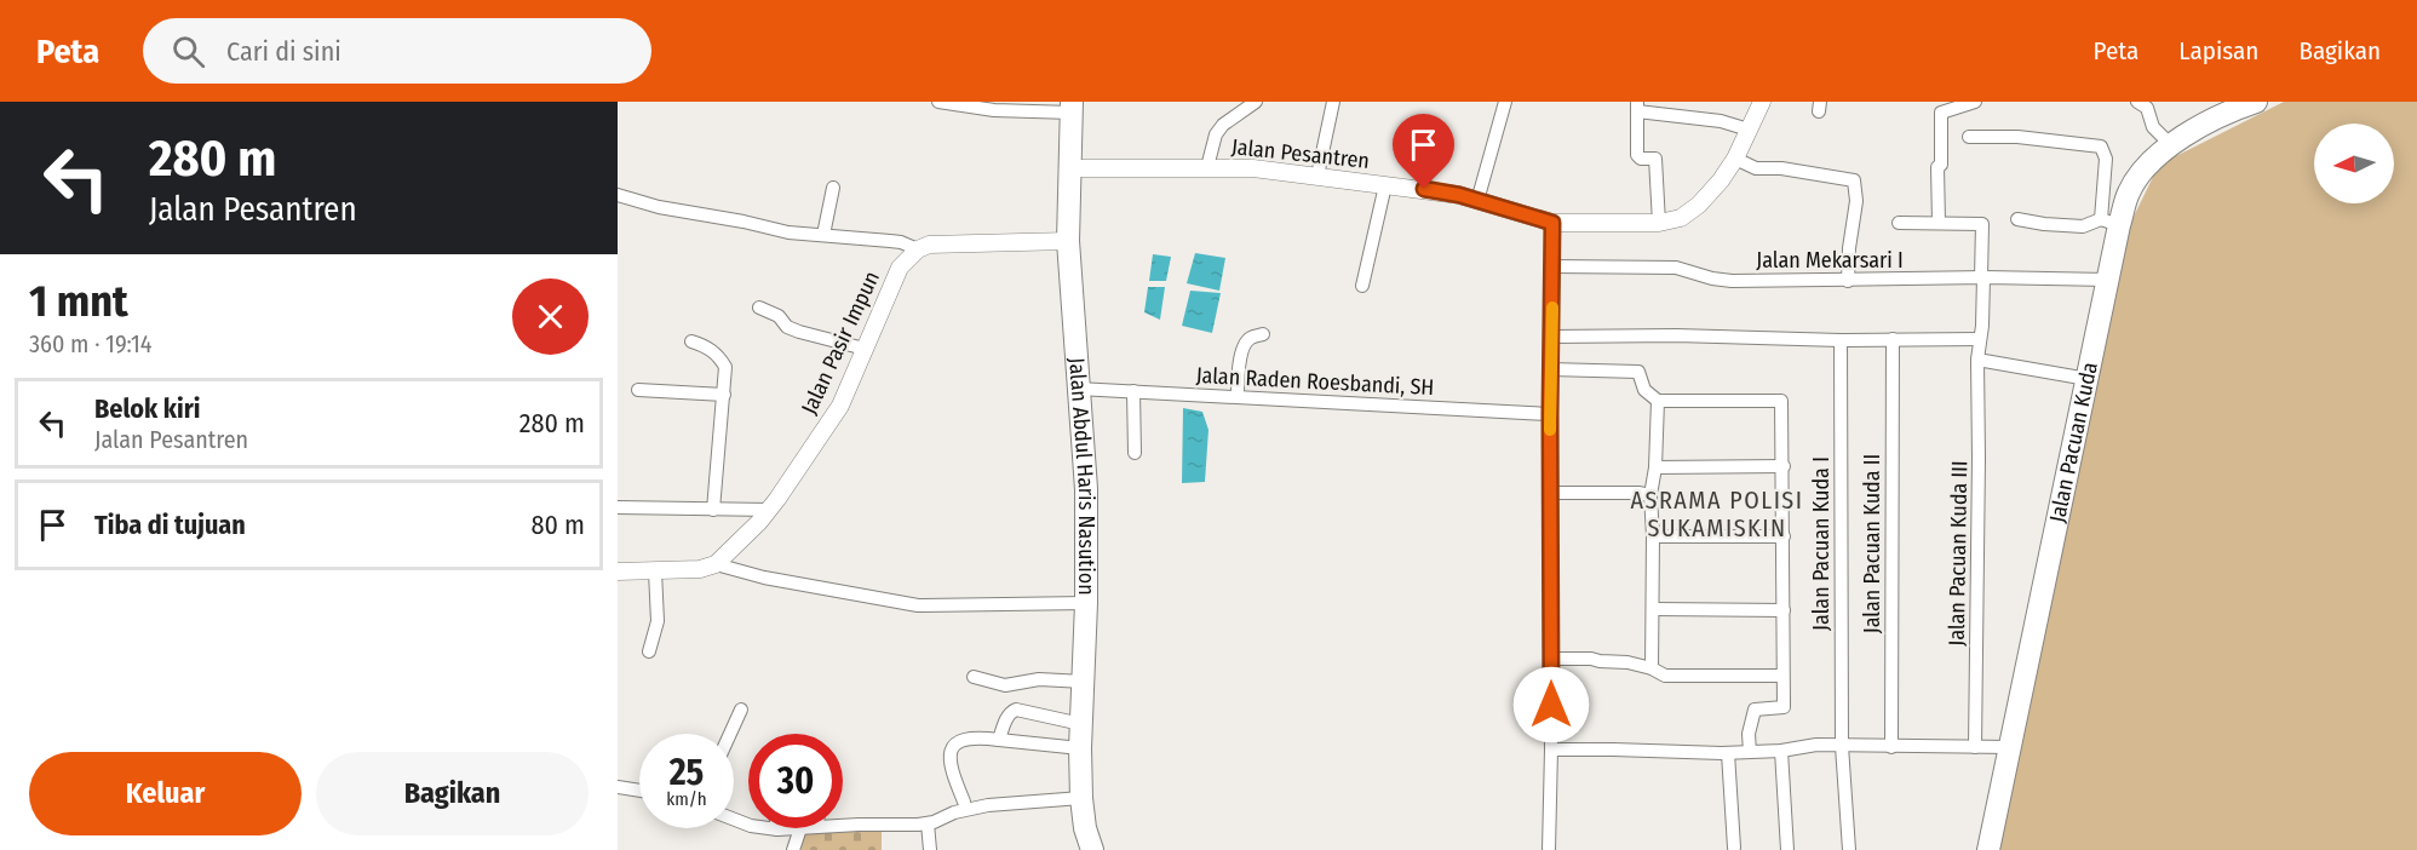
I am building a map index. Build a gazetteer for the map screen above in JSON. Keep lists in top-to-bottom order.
{
  "streets": {
    "main road": ["Jalan Pacuan Kuda", "Jalan Abdul Haris Nasution"],
    "street": [
      "Jalan Pesantren",
      "Jalan Mekarsari I",
      "Jalan Pasir Impun",
      "Jalan Raden Roesbandi, SH",
      "Jalan Pacuan Kuda I",
      "Jalan Pacuan Kuda II",
      "Jalan Pacuan Kuda III"
    ]
  },
  "crossings": [
    ["Jalan Pesantren", "Jalan Abdul Haris Nasution"],
    ["Jalan Mekarsari I", "Jalan Pacuan Kuda"],
    ["Jalan Mekarsari I", "Jalan Pacuan Kuda III"],
    ["Jalan Raden Roesbandi, SH", "Jalan Abdul Haris Nasution"]
  ],
  "districts": ["ASRAMA POLISI SUKAMISKIN"],
  "north": "left",
  "page": {
    "header": "Peta",
    "search": "Cari di sini",
    "nav": ["Peta", "Lapisan", "Bagikan"],
    "turn": ["280 m", "Jalan Pesantren"],
    "heading": ["1 mnt", "360 m · 19:14"],
    "list": [
      {
        "name": "Belok kiri",
        "note": "Jalan Pesantren",
        "value": "280 m"
      },
      {
        "name": "Tiba di tujuan",
        "value": "80 m"
      }
    ],
    "speed": "25 km/h",
    "limit": "30",
    "buttons": ["Keluar", "Bagikan"]
  }
}
